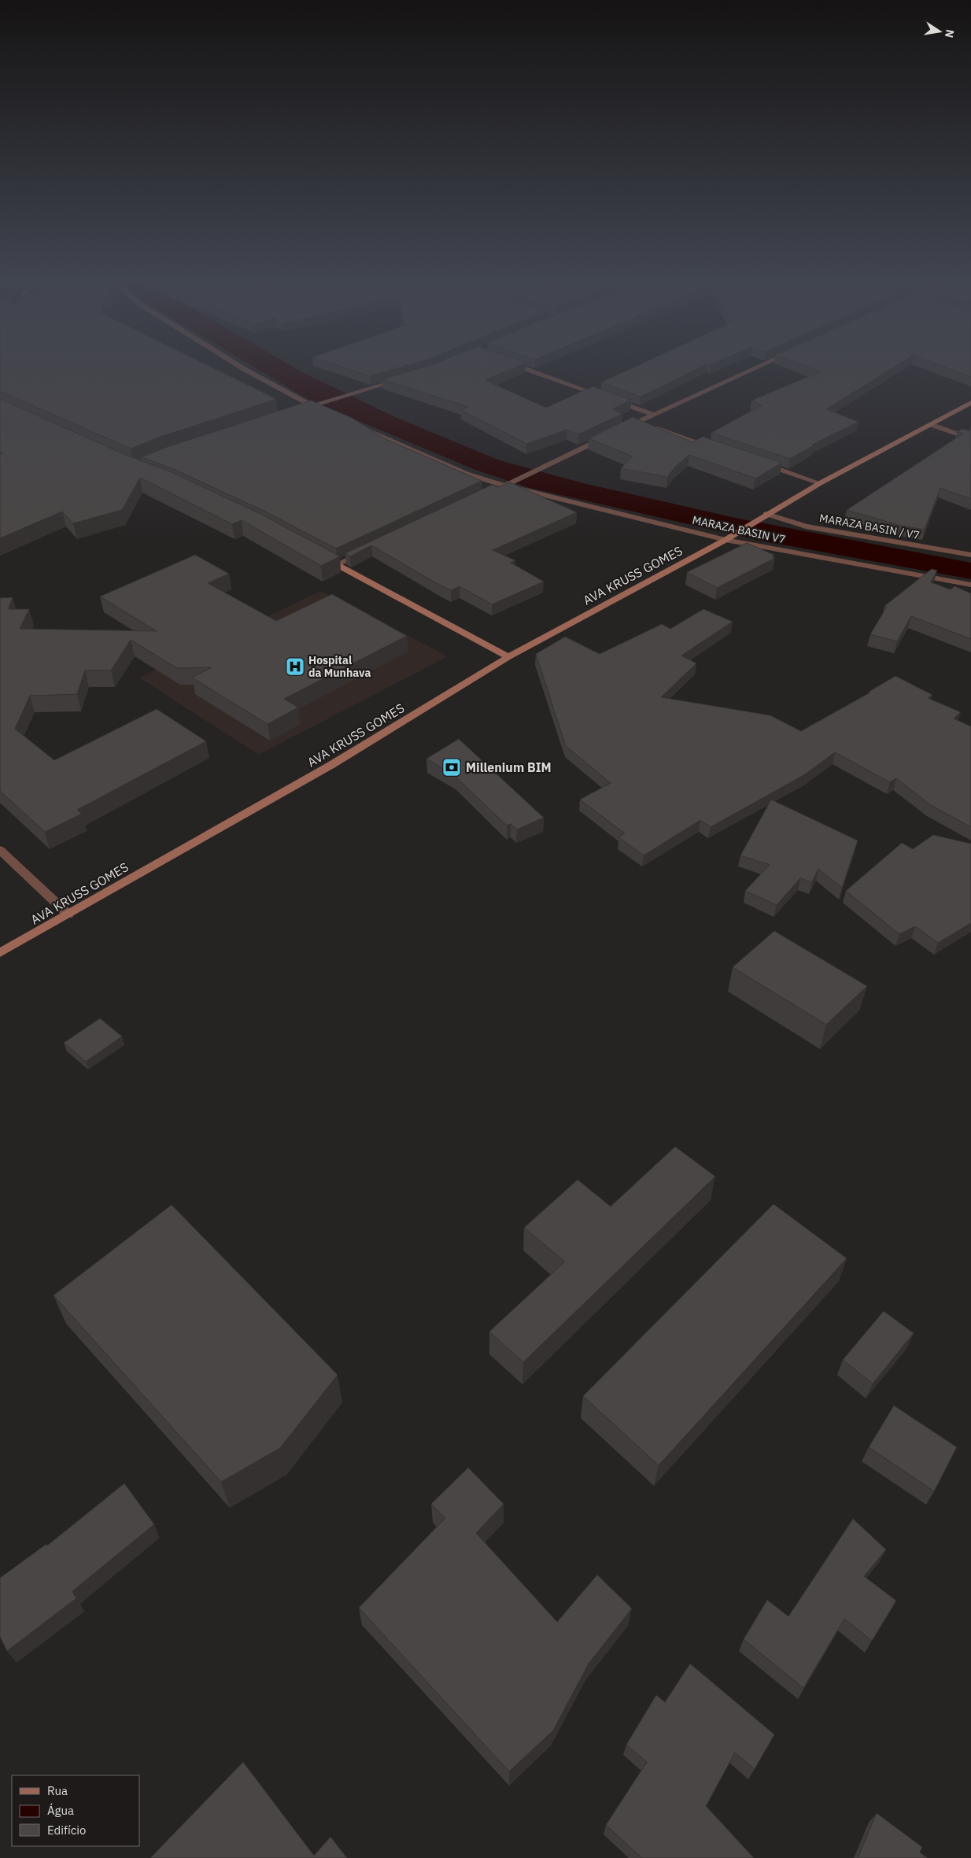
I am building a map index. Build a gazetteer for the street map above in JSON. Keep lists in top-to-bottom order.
{
  "streets": {
    "street": ["MARAZA BASIN / V7", "MARAZA BASIN V7", "AVA KRUSS GOMES"]
  },
  "crossings": [
    ["MARAZA BASIN / V7", "AVA KRUSS GOMES"],
    ["MARAZA BASIN V7", "AVA KRUSS GOMES"]
  ],
  "places": {
    "hospital": ["Hospital da Munhava"],
    "bank": ["Millenium BIM"]
  },
  "legend": ["Rua", "Água", "Edifício"],
  "north": "right"
}
